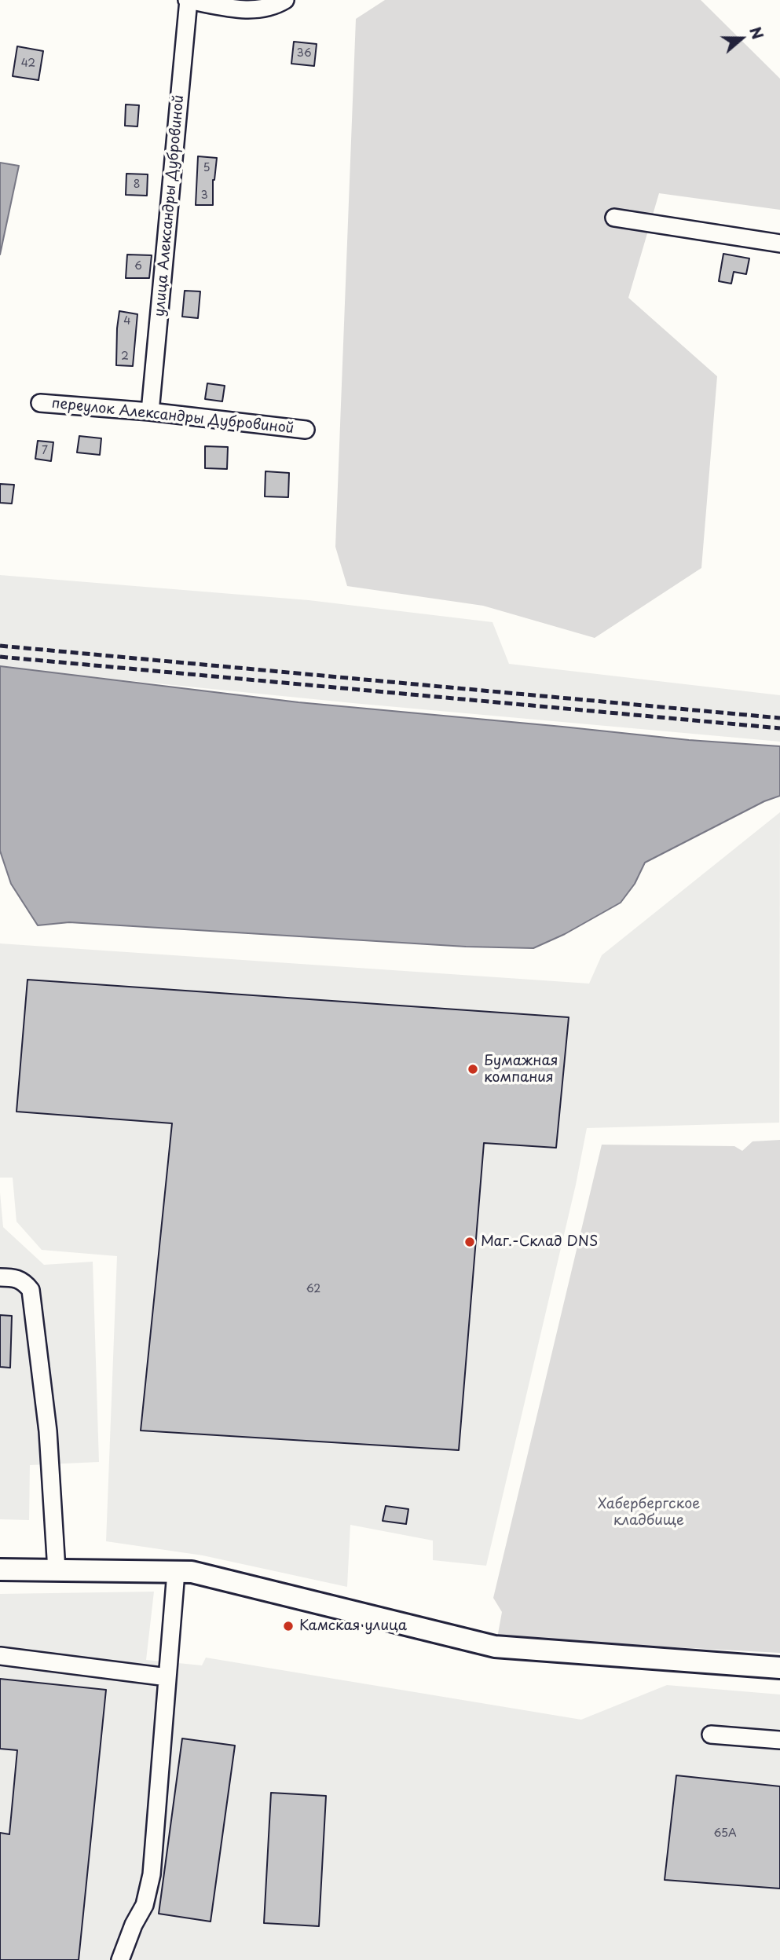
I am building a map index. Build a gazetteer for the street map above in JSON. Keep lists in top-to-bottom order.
{
  "streets": {
    "street": ["улица Александры Дубровиной", "переулок Александры Дубровиной"]
  },
  "crossings": [
    ["улица Александры Дубровиной", "переулок Александры Дубровиной"]
  ],
  "parks": ["Хабербергское кладбище"],
  "places": ["Бумажная компания", "Маг.-Склад DNS", "Камская улица"],
  "house_numbers": [
    "36",
    "42",
    "5",
    "8",
    "3",
    "6",
    "4",
    "2",
    "7",
    "62",
    "65А"
  ],
  "north": "right"
}
